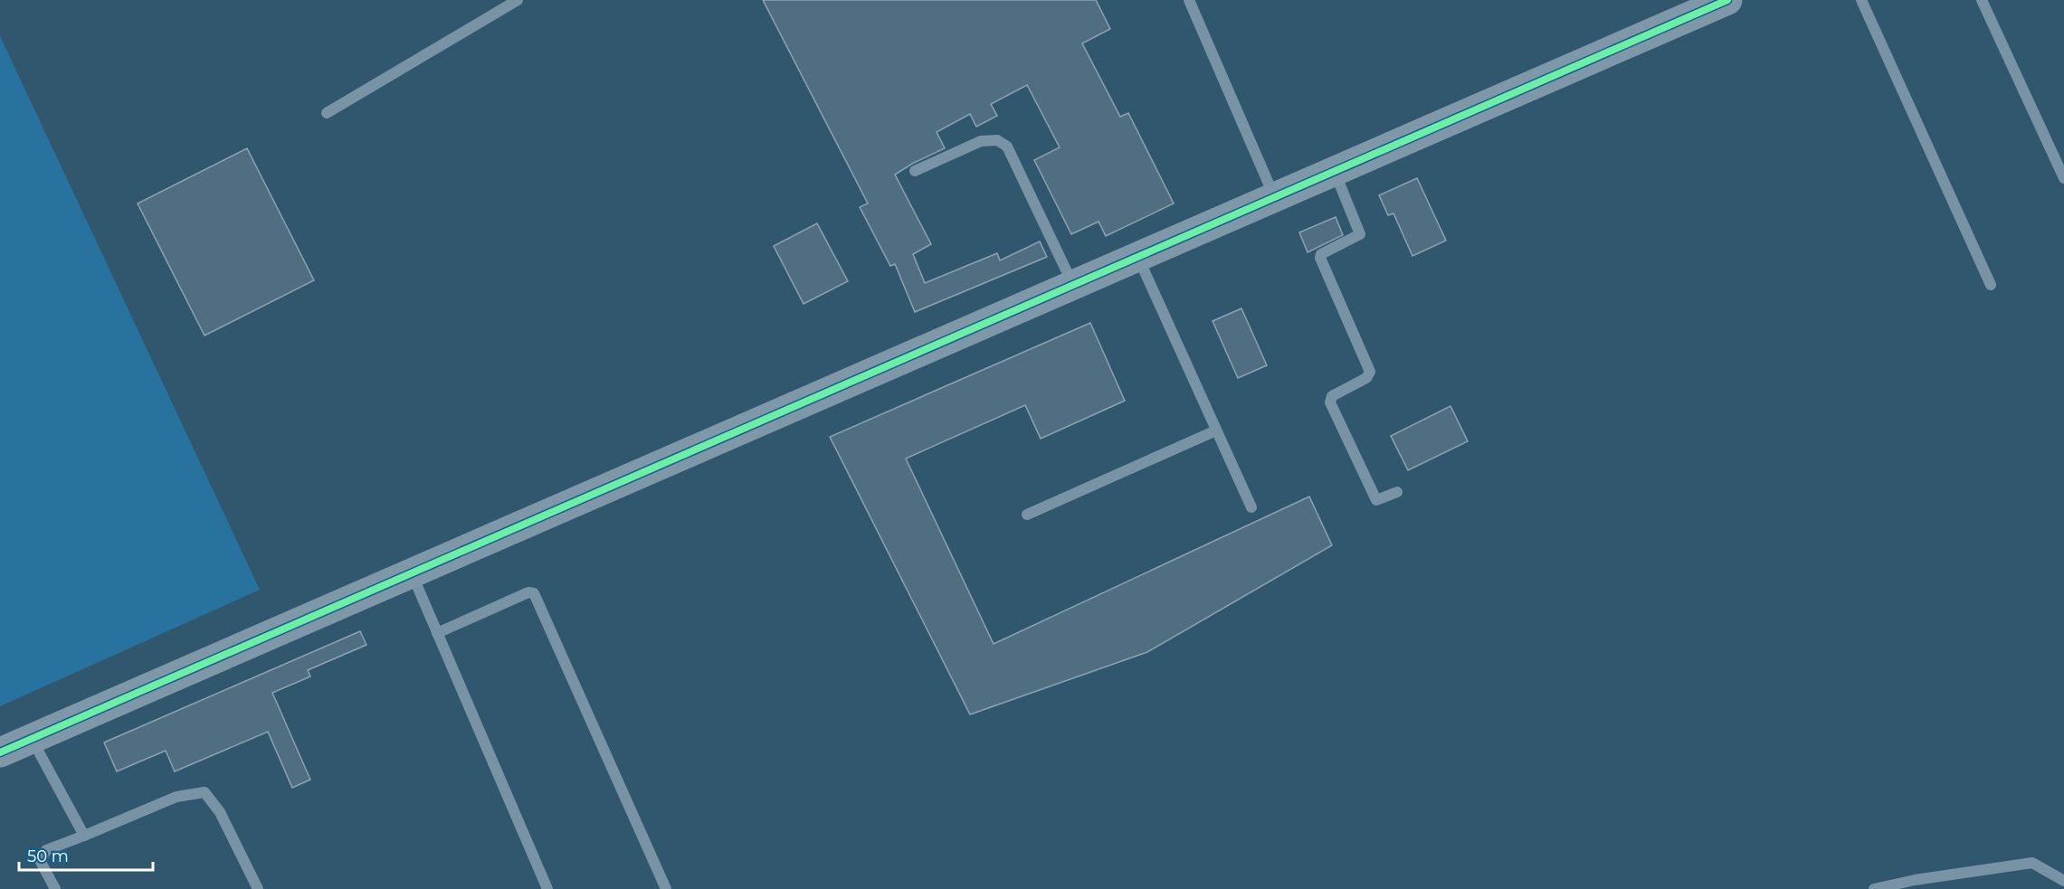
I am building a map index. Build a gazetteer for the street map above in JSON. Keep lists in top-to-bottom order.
{
  "scale_bar": "50 m"
}
